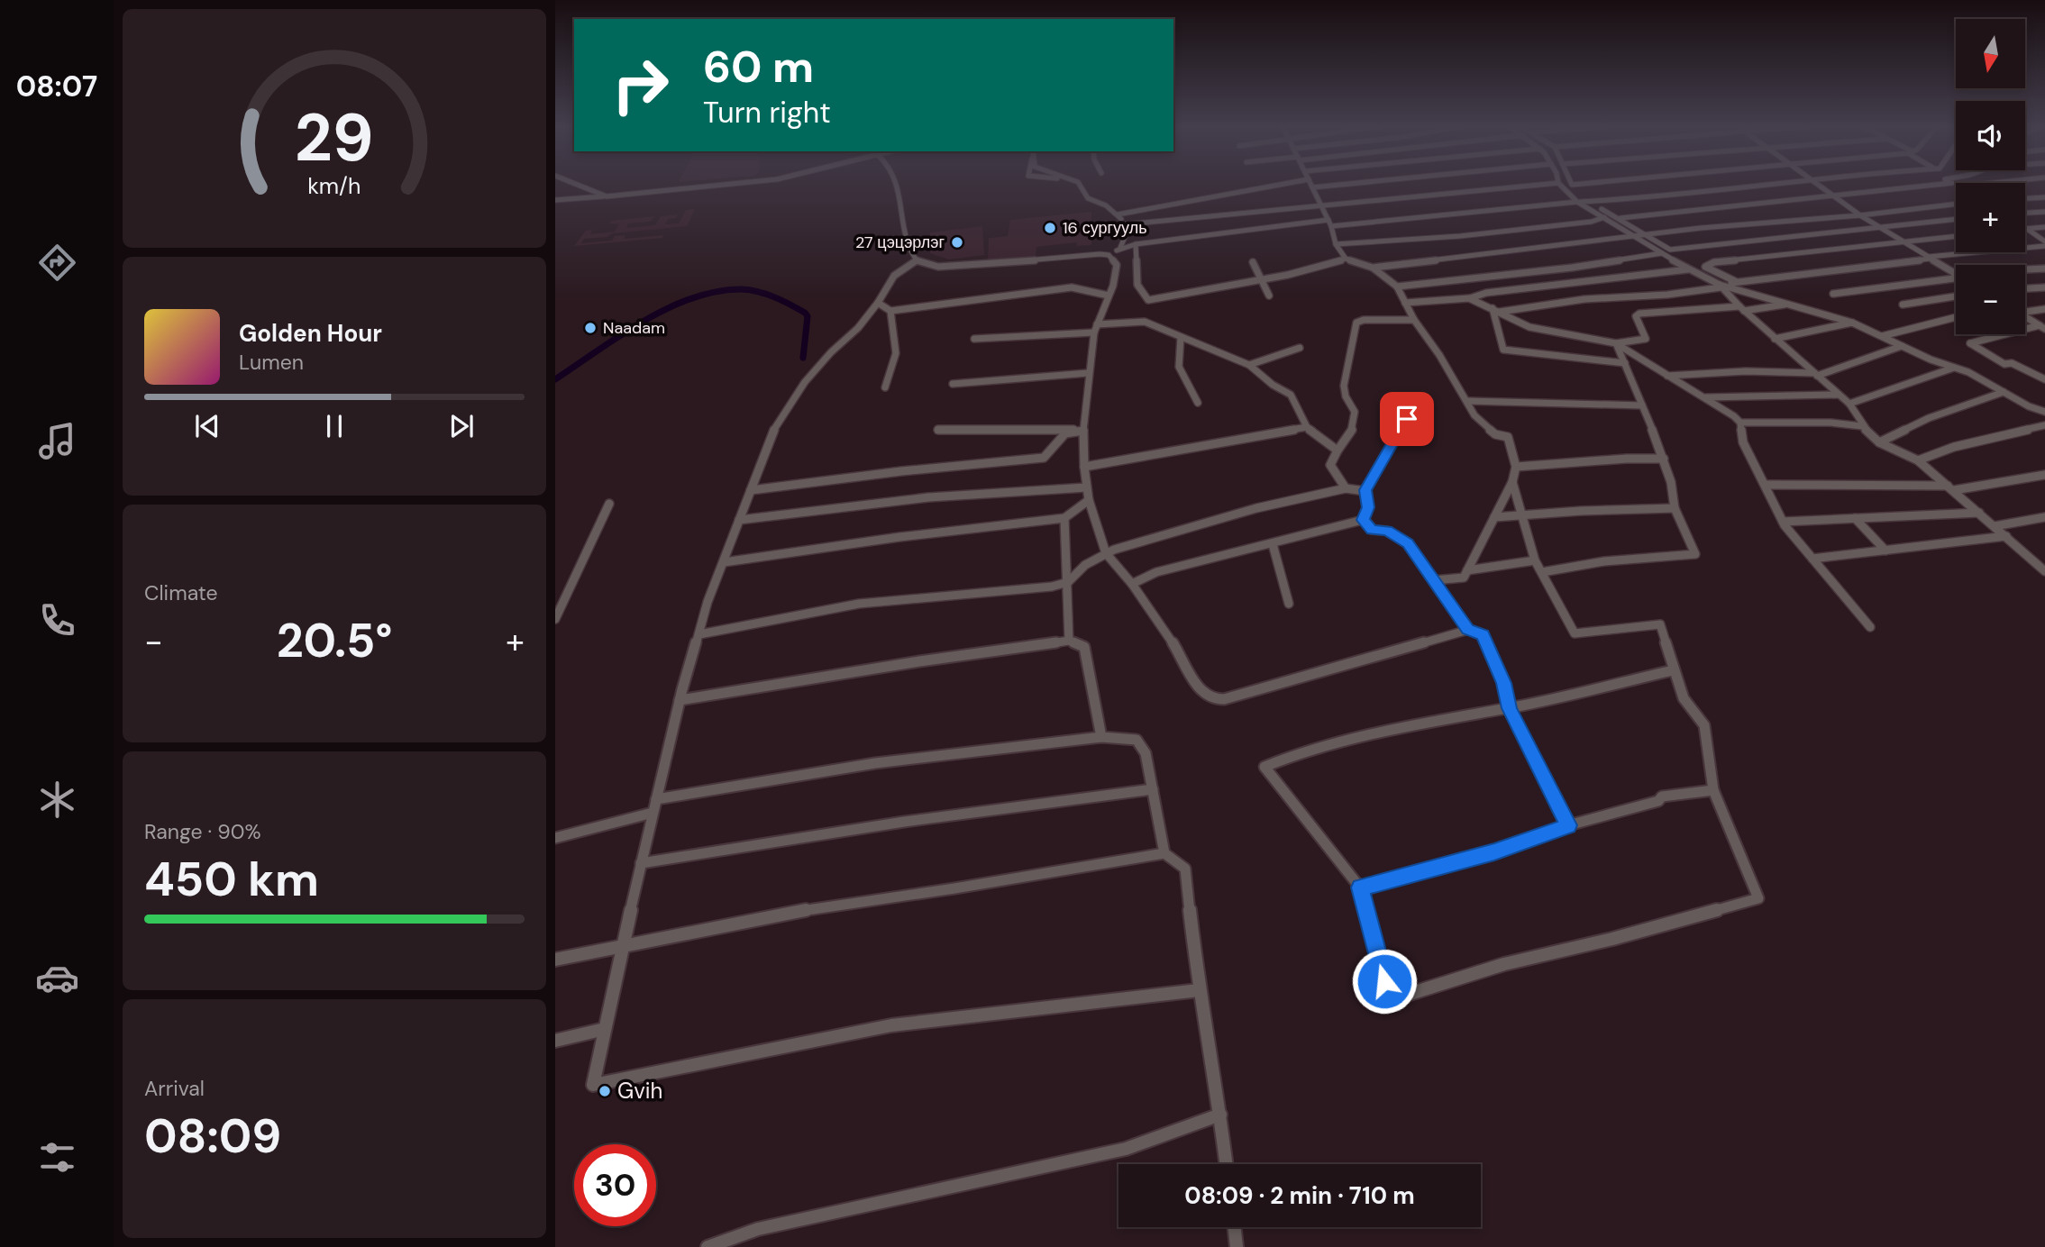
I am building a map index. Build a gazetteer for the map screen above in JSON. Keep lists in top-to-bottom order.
{
  "places": [
    "16 сургууль",
    "27 цэцэрлэг",
    "Naadam",
    "Gvih"
  ],
  "north": "bottom",
  "page": {
    "tabs": "08:07",
    "map_buttons": ["+", "−"],
    "turn": ["60 m", "Turn right"],
    "song": ["Golden Hour", "Lumen"],
    "tile": [
      "Climate",
      ["Range · 90%", "450 km"],
      ["Arrival", "08:09"]
    ],
    "heat": ["−", "20.5°", "+"],
    "limit": "30",
    "trip": "08:09 · 2 min · 710 m",
    "gauge": ["29", "km/h"]
  }
}
